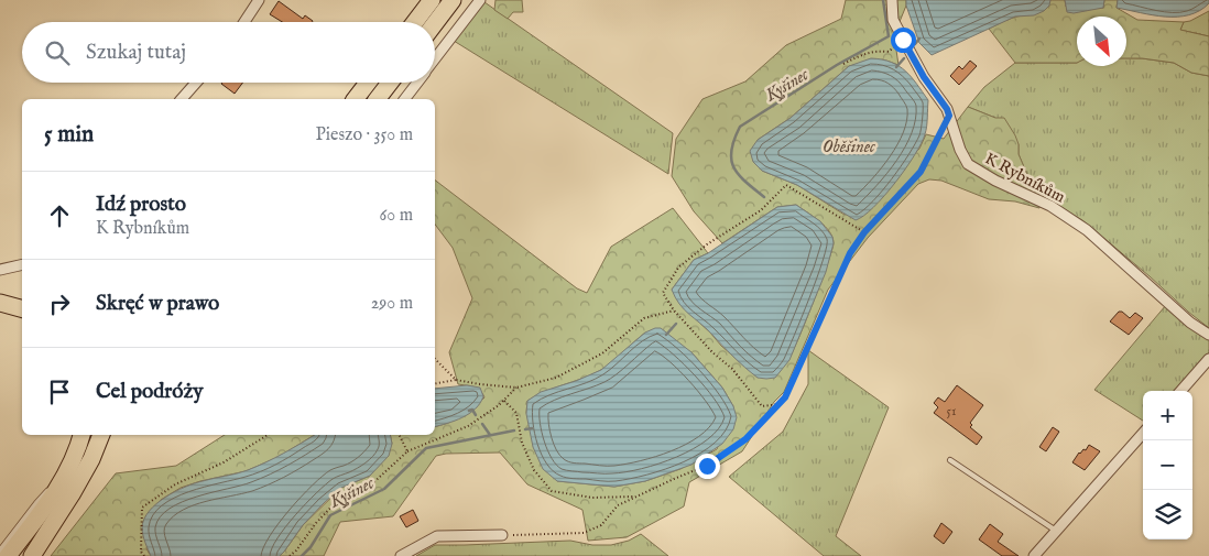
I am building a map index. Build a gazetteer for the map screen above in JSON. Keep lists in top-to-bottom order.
{
  "streets": {
    "street": ["K Rybníkům"]
  },
  "water": ["Kyšinec", "Oběšinec"],
  "house_numbers": ["51"],
  "north": "bottom right",
  "page": {
    "search": "Szukaj tutaj",
    "heading": ["5 min", "Pieszo · 350 m"],
    "list": [
      ["Idź prosto", "K Rybníkům", "60 m"],
      ["Skręć w prawo", "290 m"],
      "Cel podróży"
    ],
    "map_buttons": ["+", "−"]
  }
}
